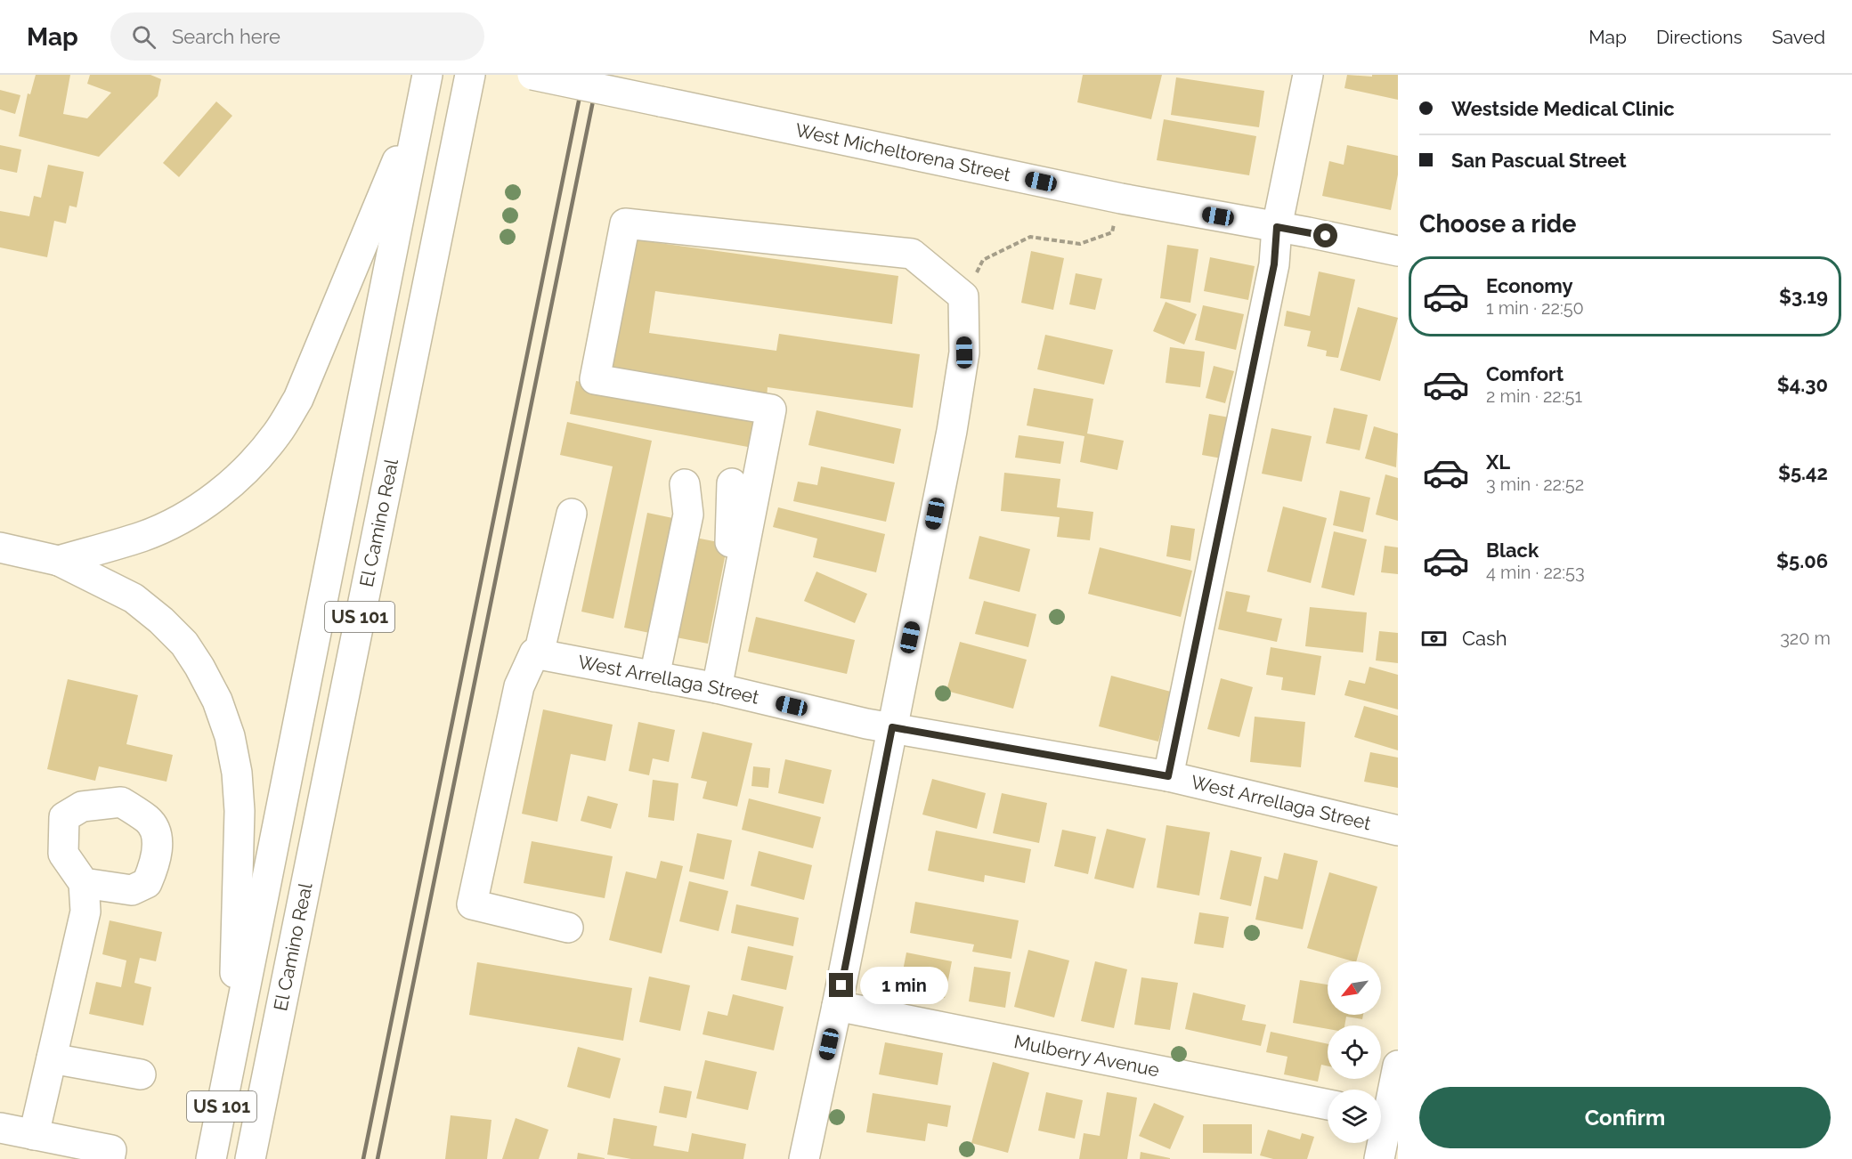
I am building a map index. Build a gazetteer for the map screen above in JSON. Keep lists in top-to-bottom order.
{
  "streets": {
    "main road": [
      "West Micheltorena Street",
      "El Camino Real",
      "US 101",
      "West Arrellaga Street",
      "Mulberry Avenue"
    ]
  },
  "north": "bottom left",
  "page": {
    "header": "Map",
    "search": "Search here",
    "nav": ["Map", "Directions", "Saved"],
    "banner": ["Westside Medical Clinic", "San Pascual Street"],
    "heading": "Choose a ride",
    "list": [
      {
        "name": "Economy",
        "note": "1 min · 22:50",
        "value": "$3.19"
      },
      {
        "name": "Comfort",
        "note": "2 min · 22:51",
        "value": "$4.30"
      },
      {
        "name": "XL",
        "note": "3 min · 22:52",
        "value": "$5.42"
      },
      {
        "name": "Black",
        "note": "4 min · 22:53",
        "value": "$5.06"
      }
    ],
    "pay": ["Cash", "320 m"],
    "bubble": "1 min",
    "buttons": "Confirm"
  }
}
